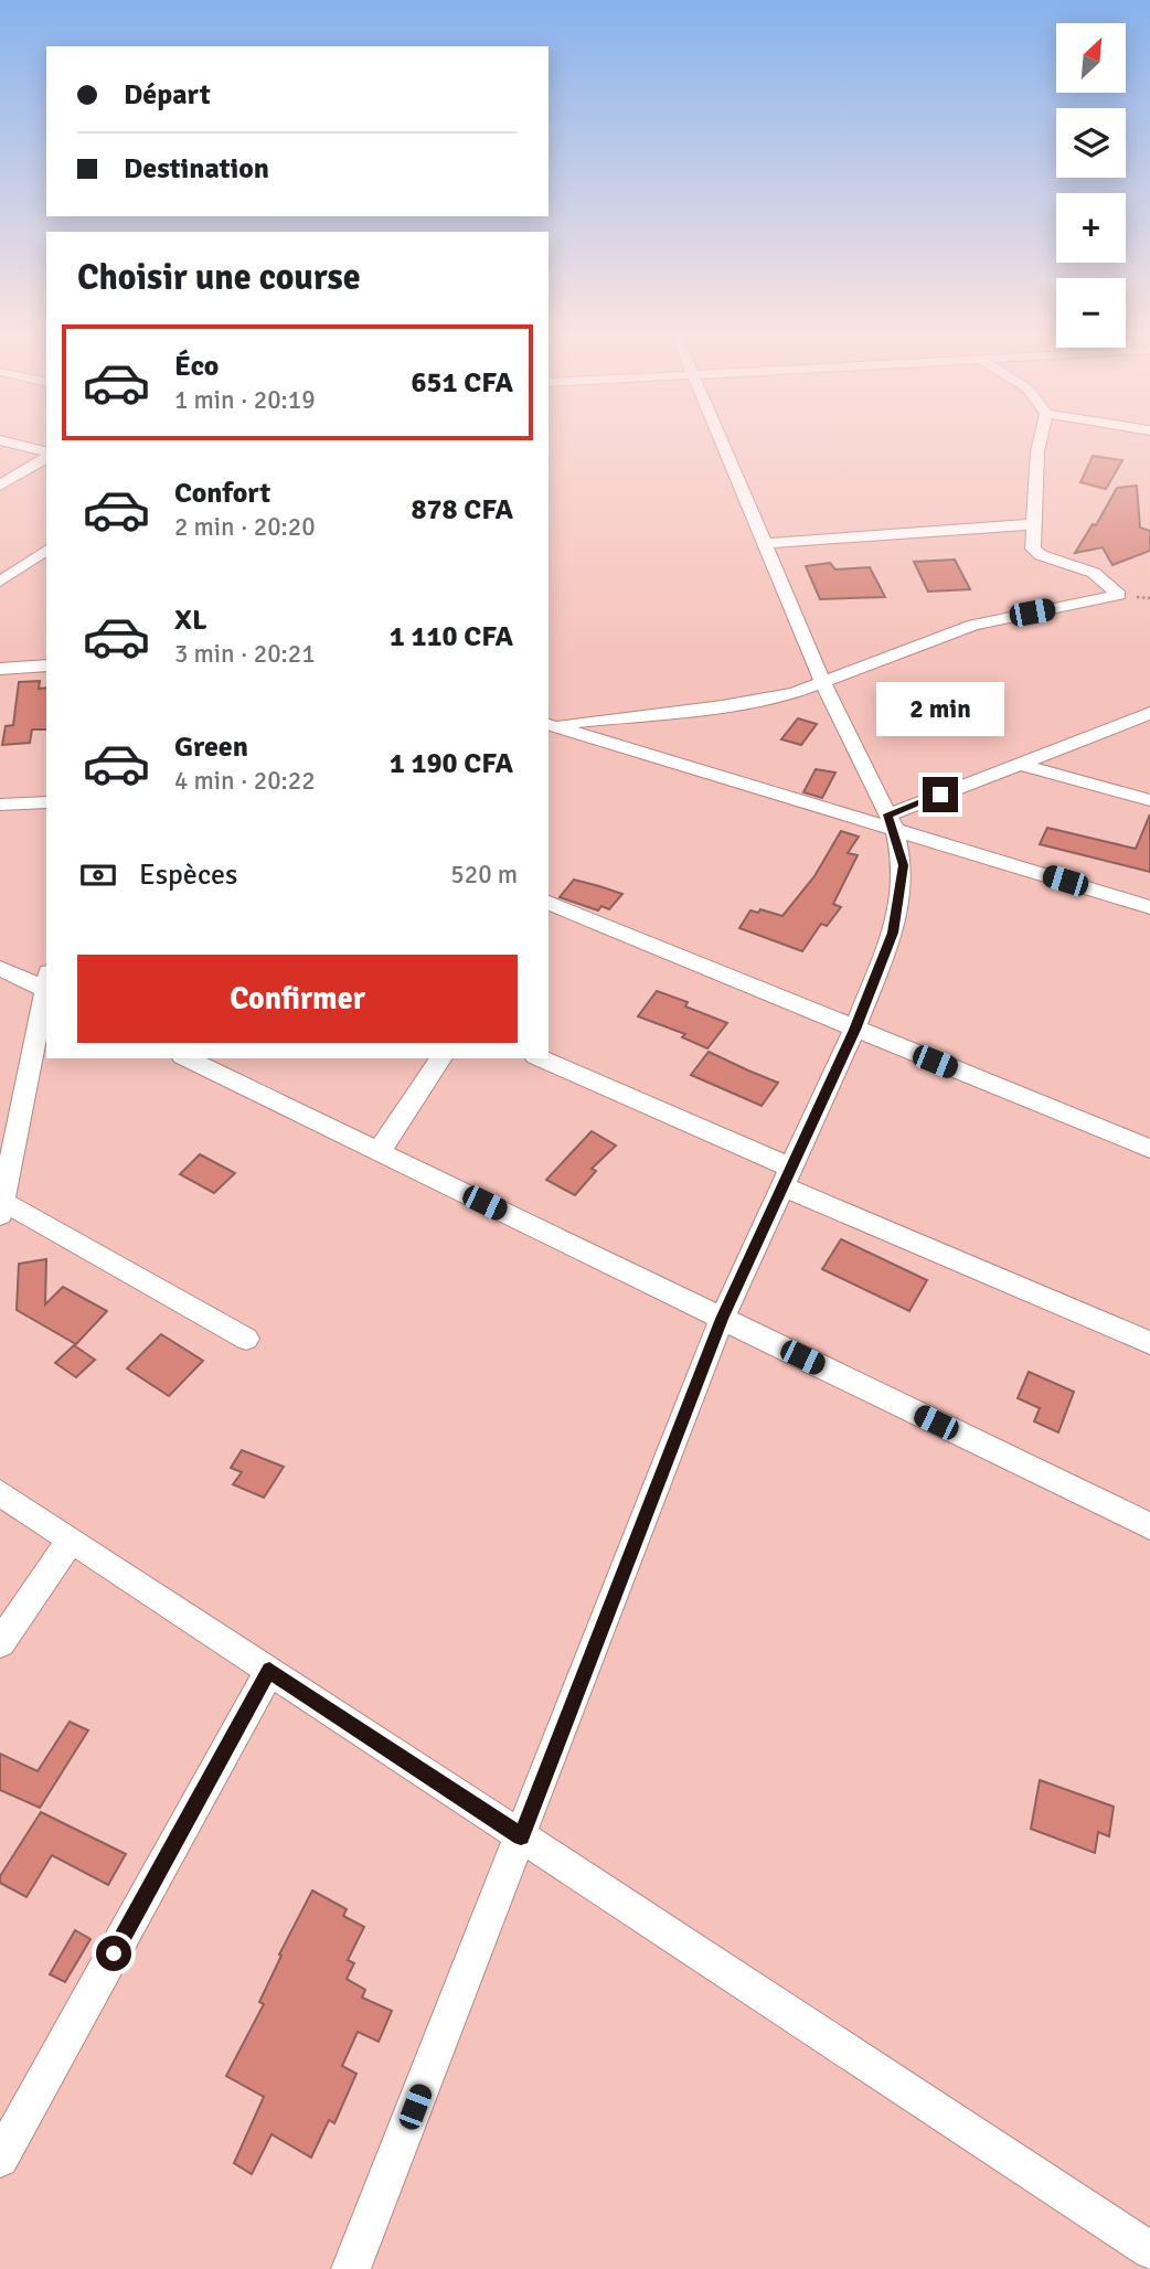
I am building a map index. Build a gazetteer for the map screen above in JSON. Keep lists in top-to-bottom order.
{
  "north": "top right",
  "page": {
    "map_buttons": ["+", "−"],
    "banner": ["Départ", "Destination"],
    "heading": "Choisir une course",
    "list": [
      {
        "name": "Éco",
        "note": "1 min · 20:19",
        "value": "651 CFA"
      },
      {
        "name": "Confort",
        "note": "2 min · 20:20",
        "value": "878 CFA"
      },
      {
        "name": "XL",
        "note": "3 min · 20:21",
        "value": "1 110 CFA"
      },
      {
        "name": "Green",
        "note": "4 min · 20:22",
        "value": "1 190 CFA"
      }
    ],
    "bubble": "2 min",
    "pay": ["Espèces", "520 m"],
    "buttons": "Confirmer"
  }
}
